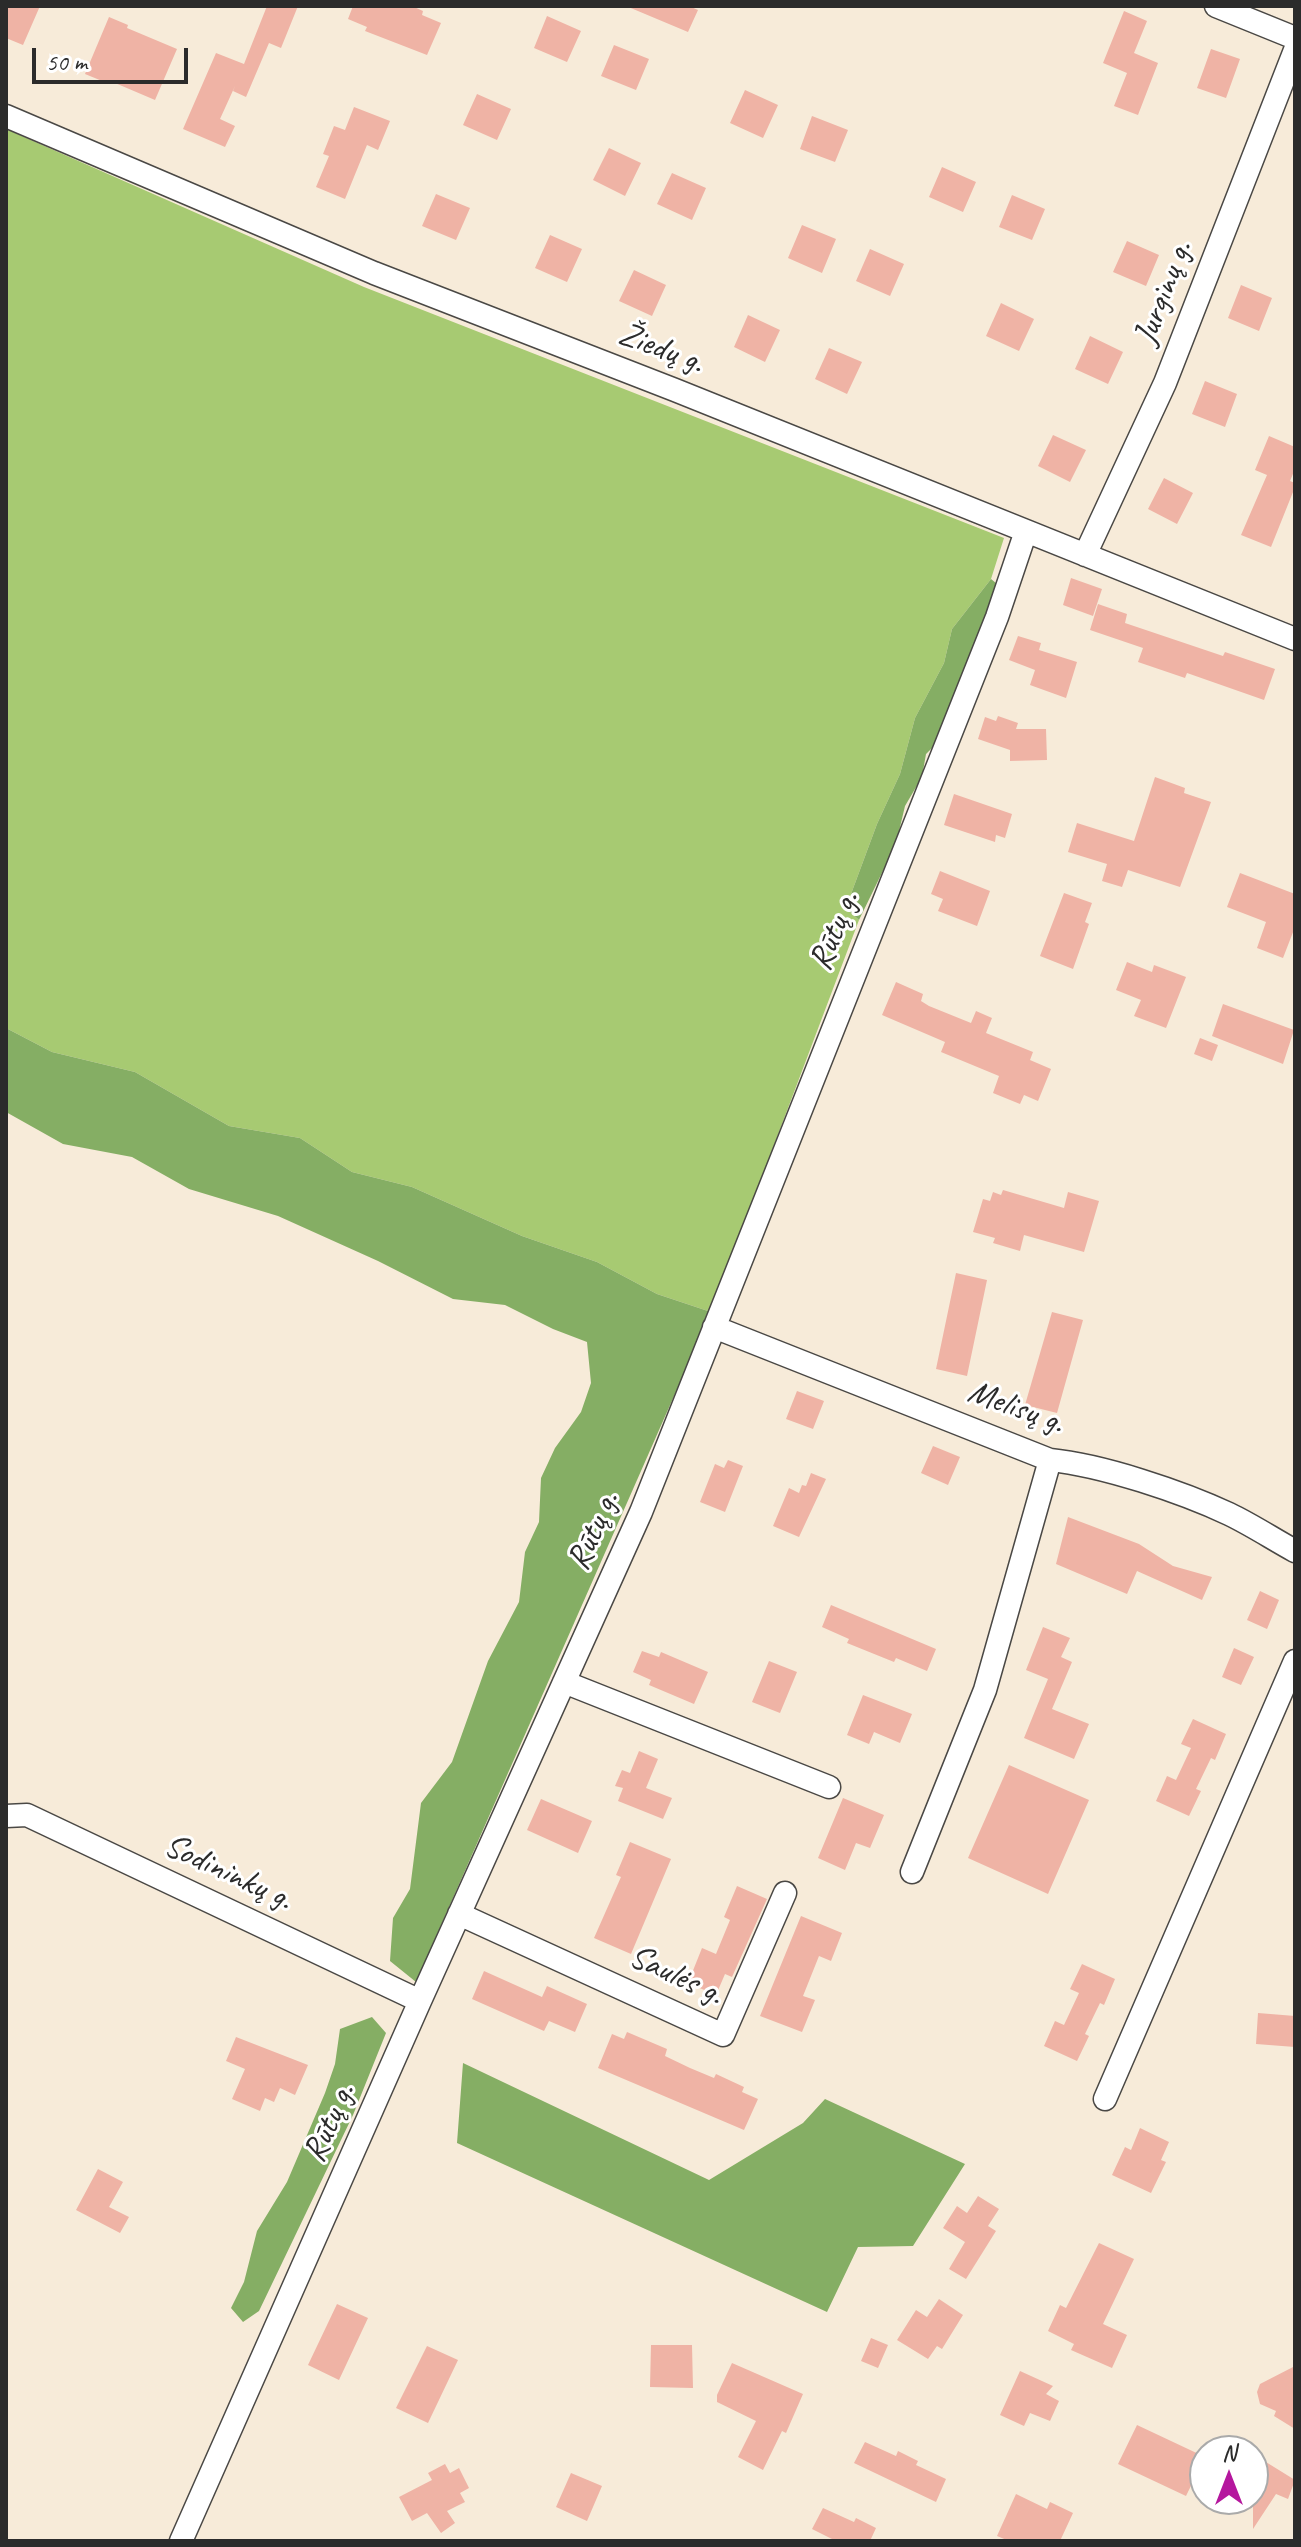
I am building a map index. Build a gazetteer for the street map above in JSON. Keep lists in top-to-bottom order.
{
  "streets": {
    "street": [
      "Jurginų g.",
      "Žiedų g.",
      "Rūtų g.",
      "Melisų g.",
      "Sodininkų g.",
      "Saulės g."
    ]
  },
  "crossings": [
    ["Jurginų g.", "Žiedų g."],
    ["Žiedų g.", "Rūtų g."],
    ["Rūtų g.", "Melisų g."],
    ["Rūtų g.", "Sodininkų g."],
    ["Rūtų g.", "Saulės g."]
  ],
  "scale_bar": "50 m",
  "north": "top"
}
